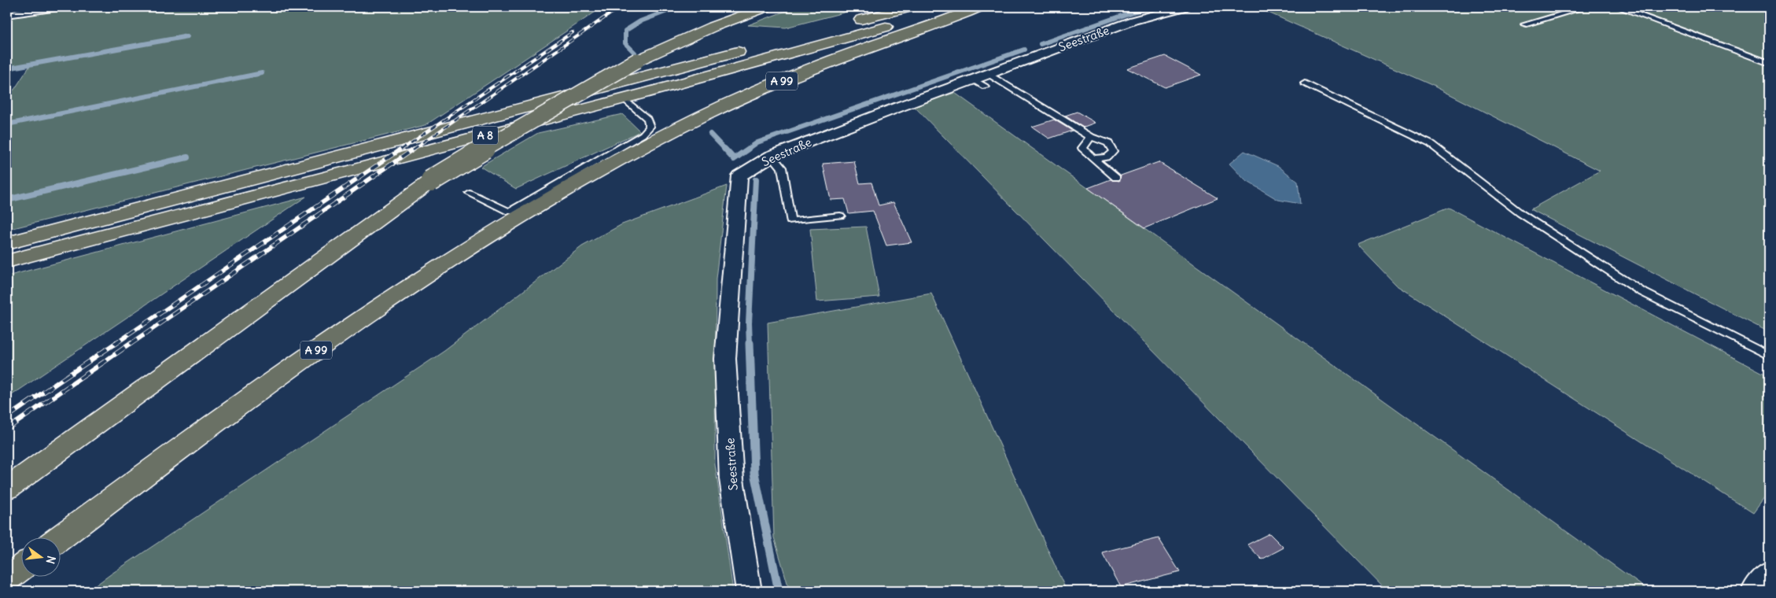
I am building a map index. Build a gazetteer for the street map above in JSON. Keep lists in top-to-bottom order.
{
  "streets": {
    "highway": ["A 99", "A 8"],
    "street": ["Seestraße"]
  },
  "north": "right"
}
